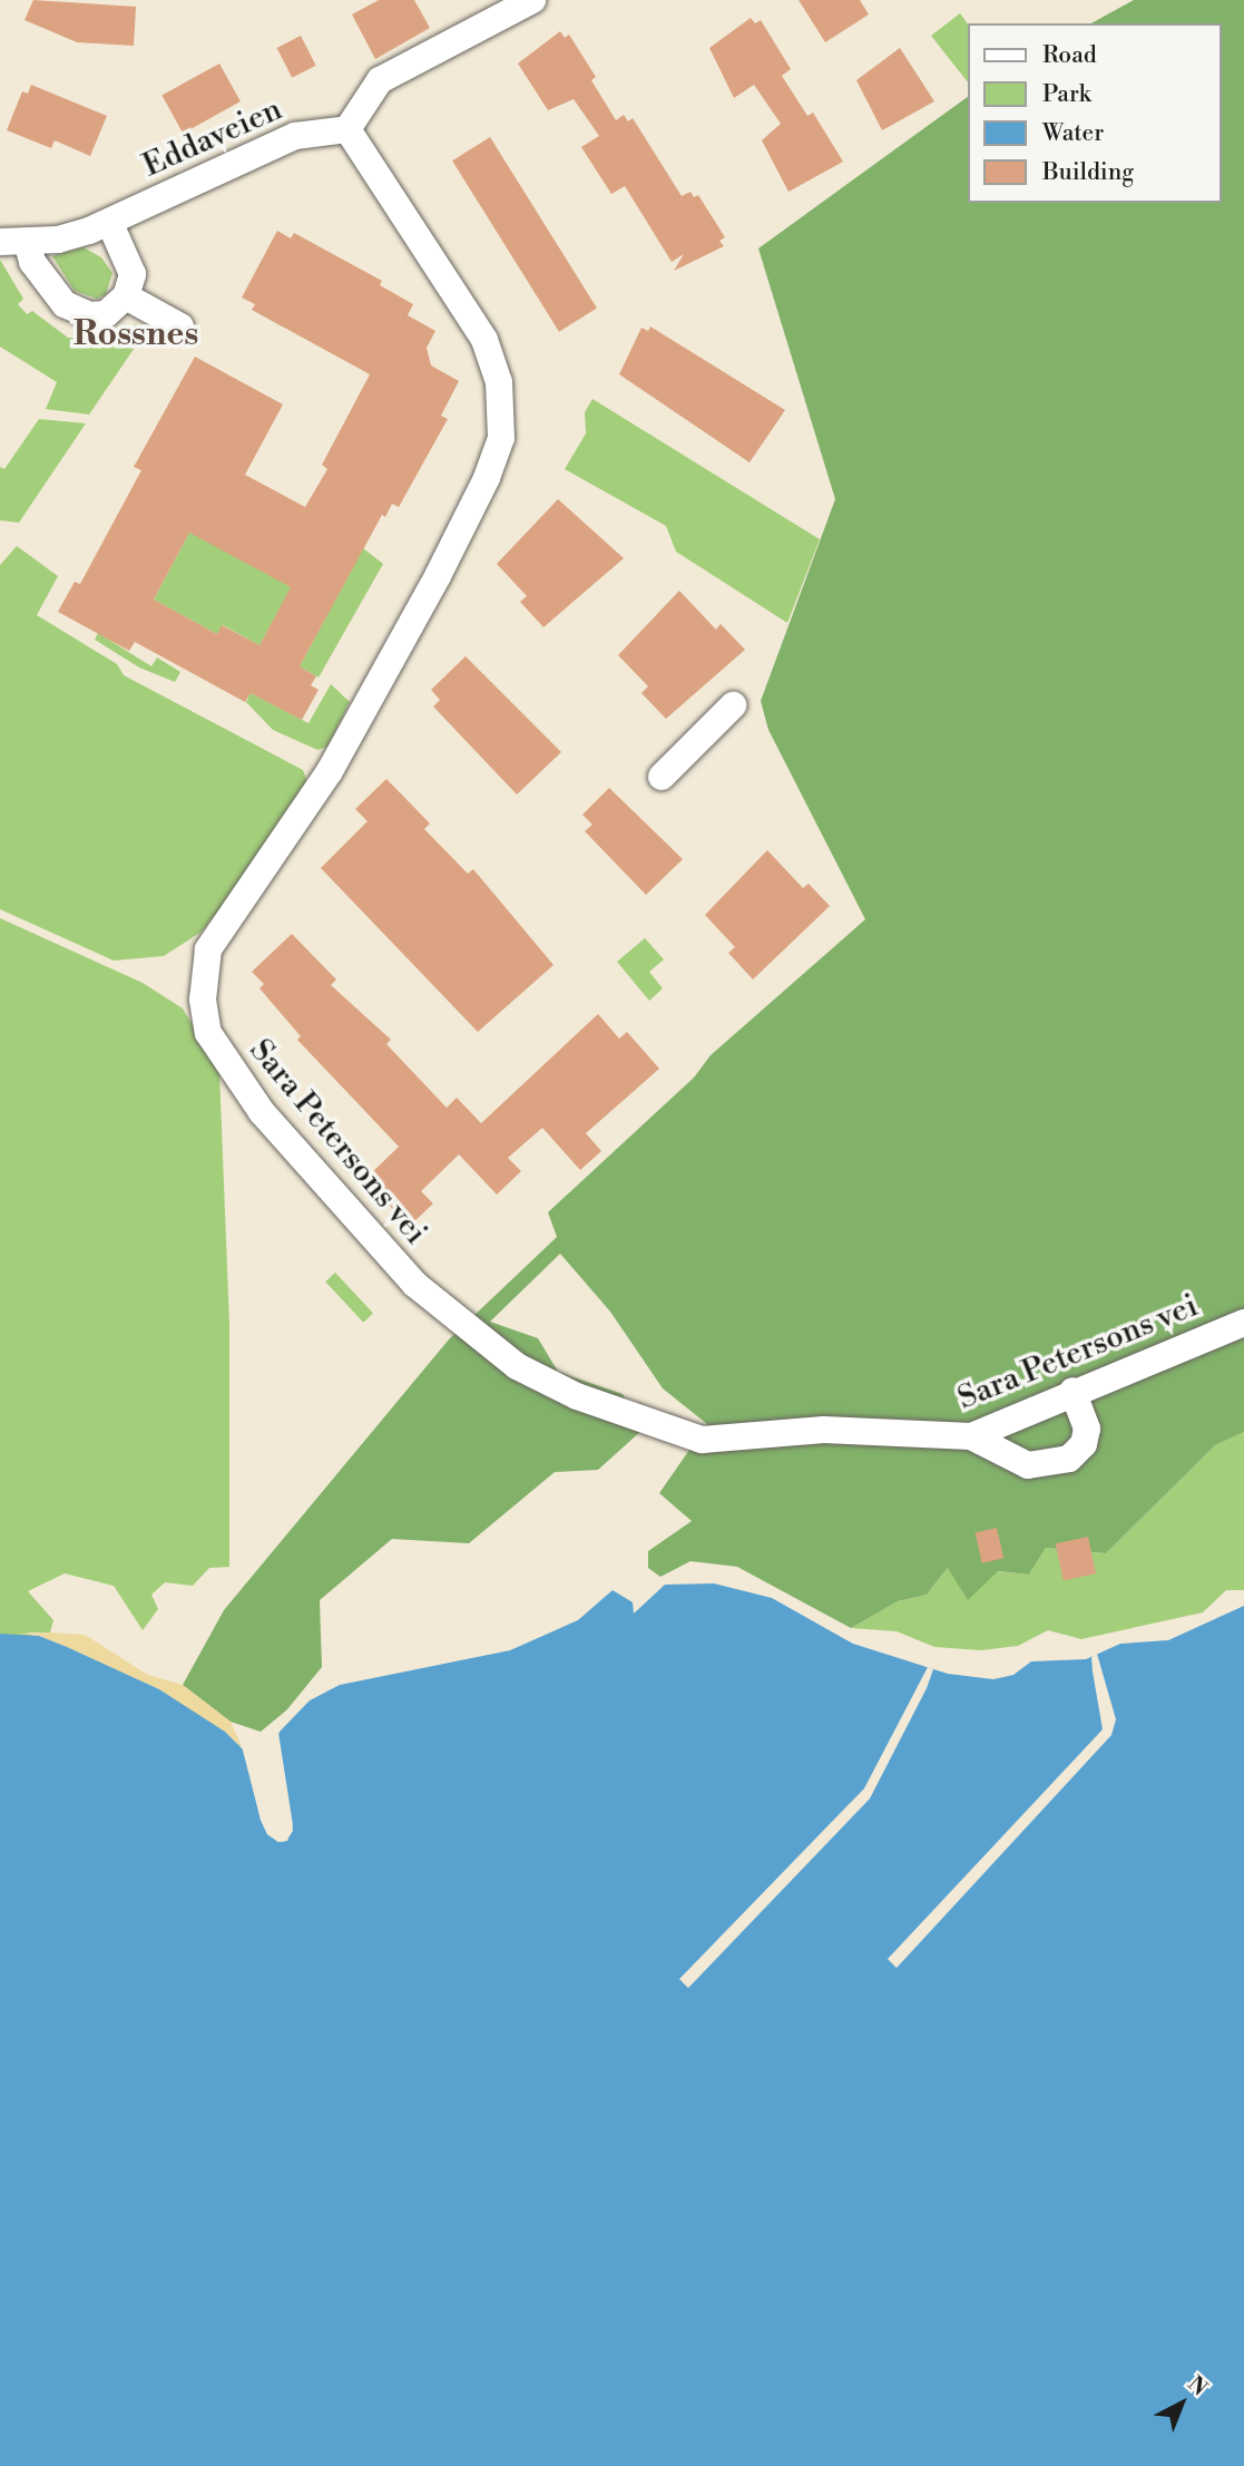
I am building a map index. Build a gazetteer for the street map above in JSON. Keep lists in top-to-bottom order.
{
  "streets": {
    "street": ["Eddaveien", "Sara Petersons vei"]
  },
  "crossings": [
    ["Eddaveien", "Sara Petersons vei"]
  ],
  "districts": ["Rossnes"],
  "legend": [
    "Road",
    "Park",
    "Water",
    "Building"
  ],
  "north": "top right"
}
